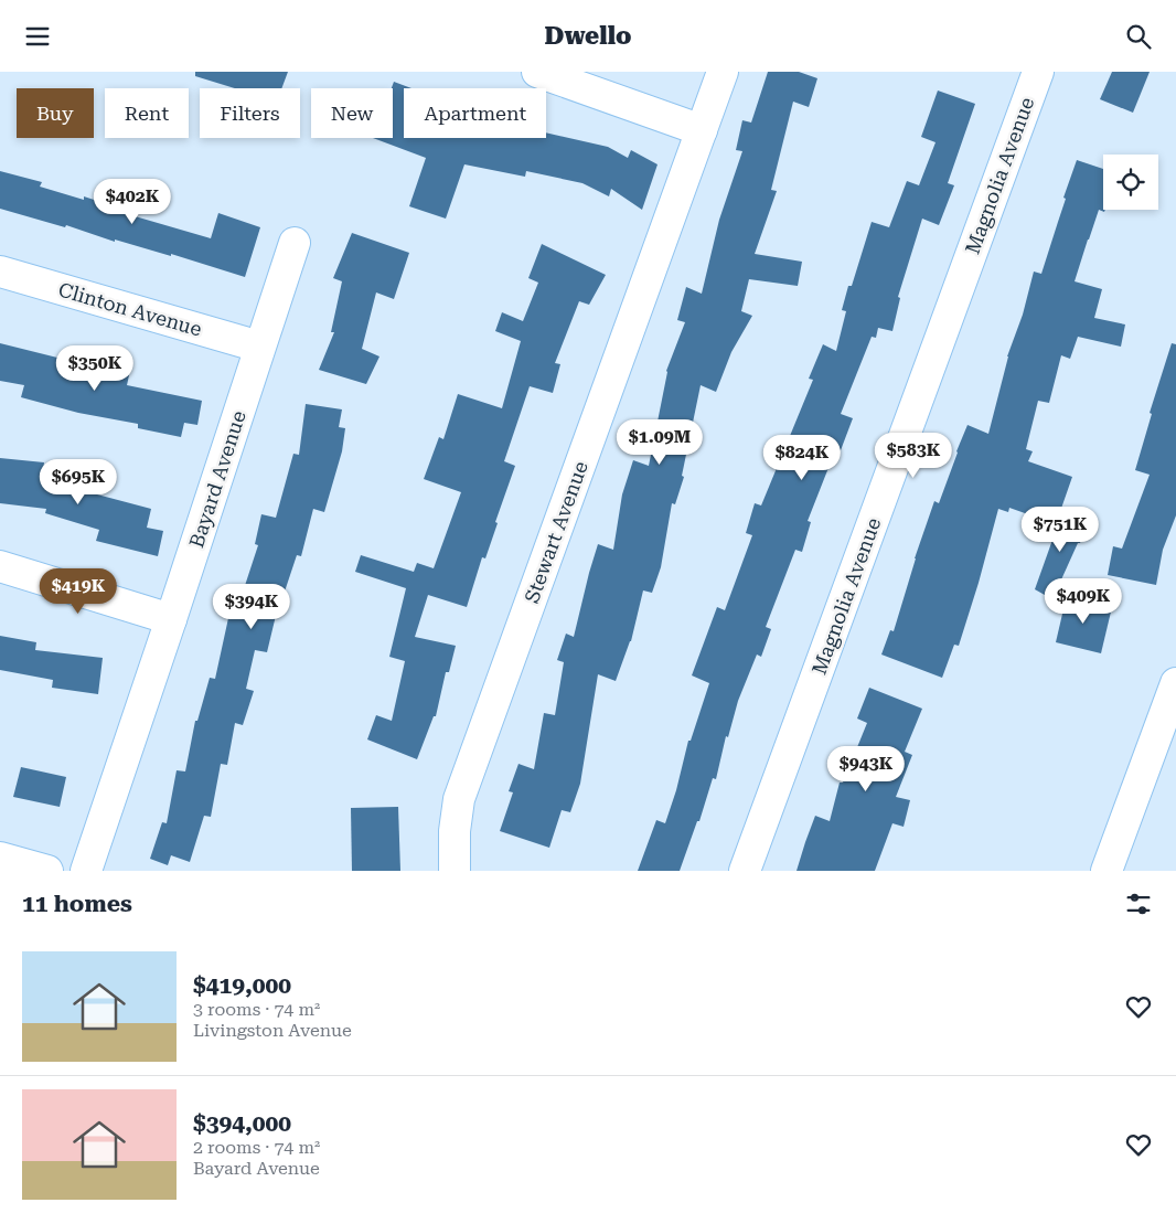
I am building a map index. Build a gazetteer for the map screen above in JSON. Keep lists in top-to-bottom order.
{
  "streets": {
    "street": [
      "Magnolia Avenue",
      "Clinton Avenue",
      "Bayard Avenue",
      "Stewart Avenue"
    ]
  },
  "crossings": [
    ["Clinton Avenue", "Bayard Avenue"]
  ],
  "page": {
    "header": "Dwello",
    "chip": [
      "Buy",
      "Rent",
      "Filters",
      "New",
      "Apartment"
    ],
    "price": [
      "$402K",
      "$350K",
      "$1.09M",
      "$583K",
      "$824K",
      "$695K",
      "$751K",
      "$419K",
      "$409K",
      "$394K",
      "$943K"
    ],
    "heading": "11 homes",
    "list": [
      {
        "name": "$419,000",
        "note": "3 rooms · 74 m² · Livingston Avenue"
      },
      {
        "name": "$394,000",
        "note": "2 rooms · 74 m² · Bayard Avenue"
      }
    ]
  }
}
